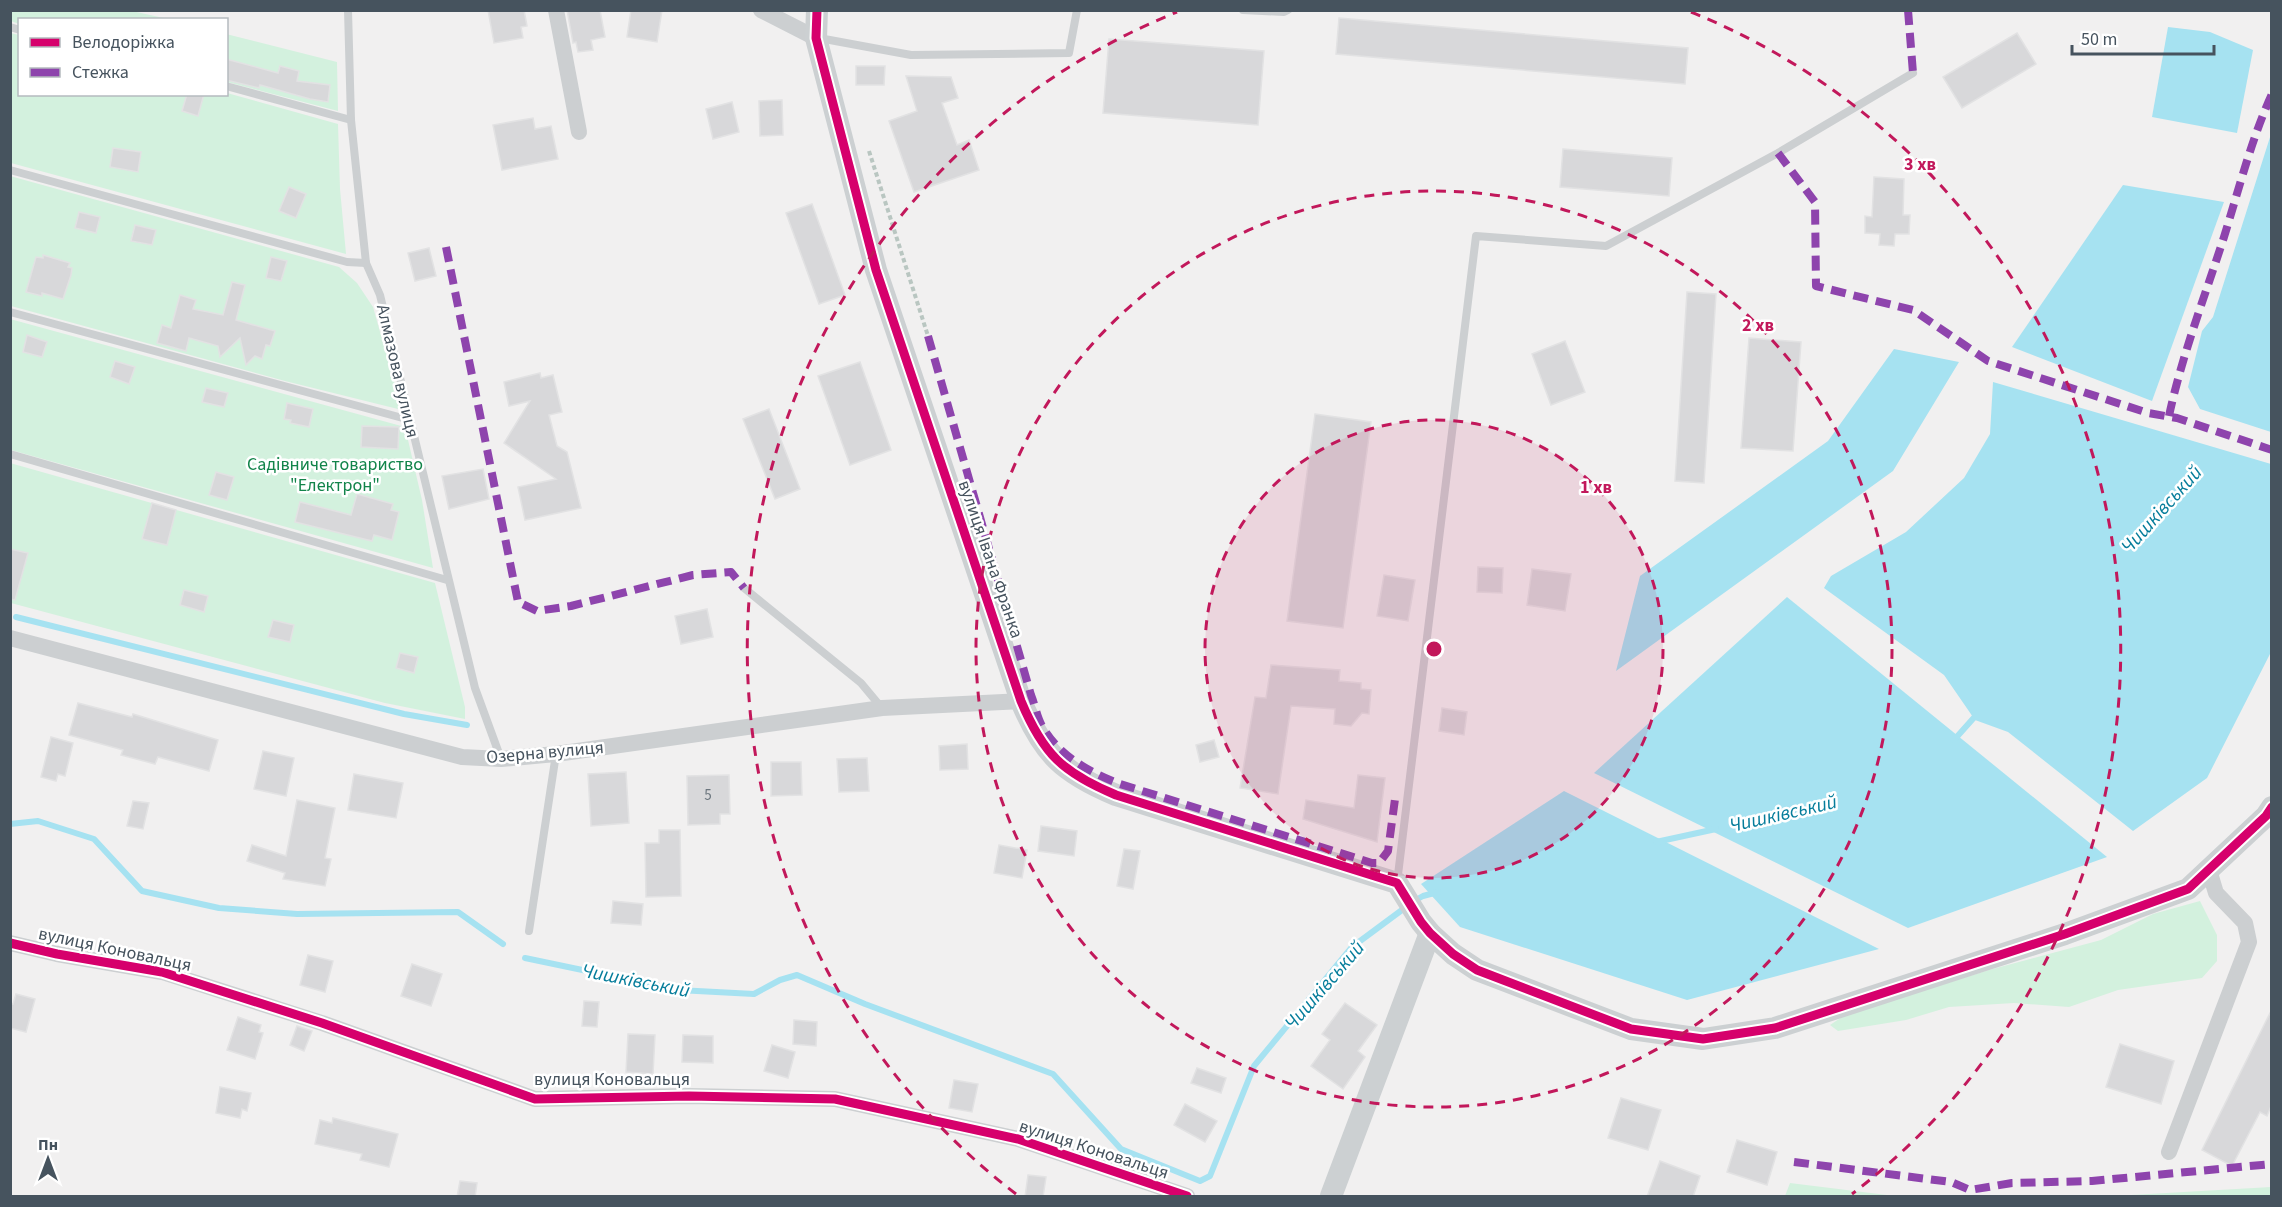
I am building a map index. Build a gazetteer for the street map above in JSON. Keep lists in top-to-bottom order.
{
  "streets": {
    "street": ["вулиця Івана Франка", "Озерна вулиця", "вулиця Коновальця"],
    "lane": ["Алмазова вулиця"]
  },
  "crossings": [
    ["Алмазова вулиця", "Озерна вулиця"],
    ["вулиця Івана Франка", "Озерна вулиця"]
  ],
  "water": ["Чишківський"],
  "parks": ["Садівниче товариство \"Електрон\""],
  "house_numbers": ["5"],
  "legend": ["Велодоріжка", "Стежка"],
  "scale_bar": "50 m",
  "north": "top",
  "rings": ["3 хв", "2 хв", "1 хв"]
}
